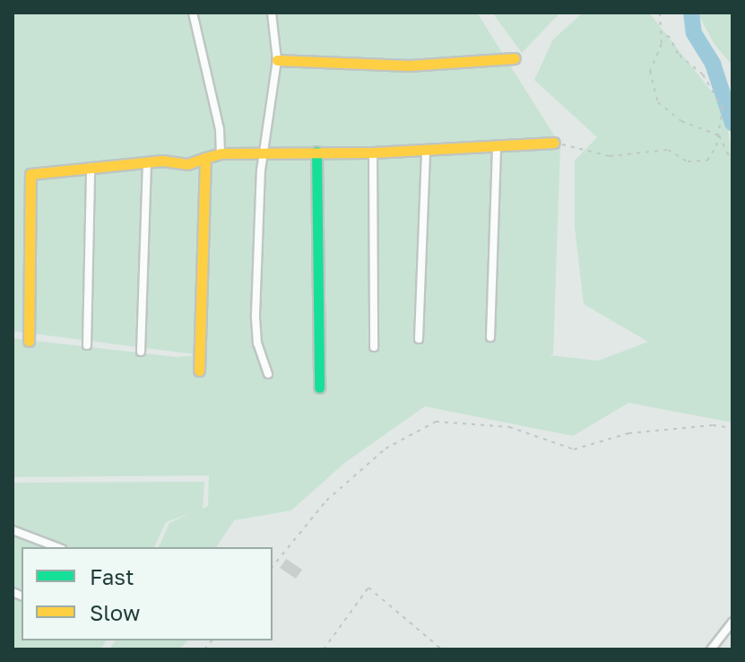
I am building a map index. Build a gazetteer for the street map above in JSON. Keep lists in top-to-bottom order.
{
  "legend": ["Fast", "Slow"]
}
